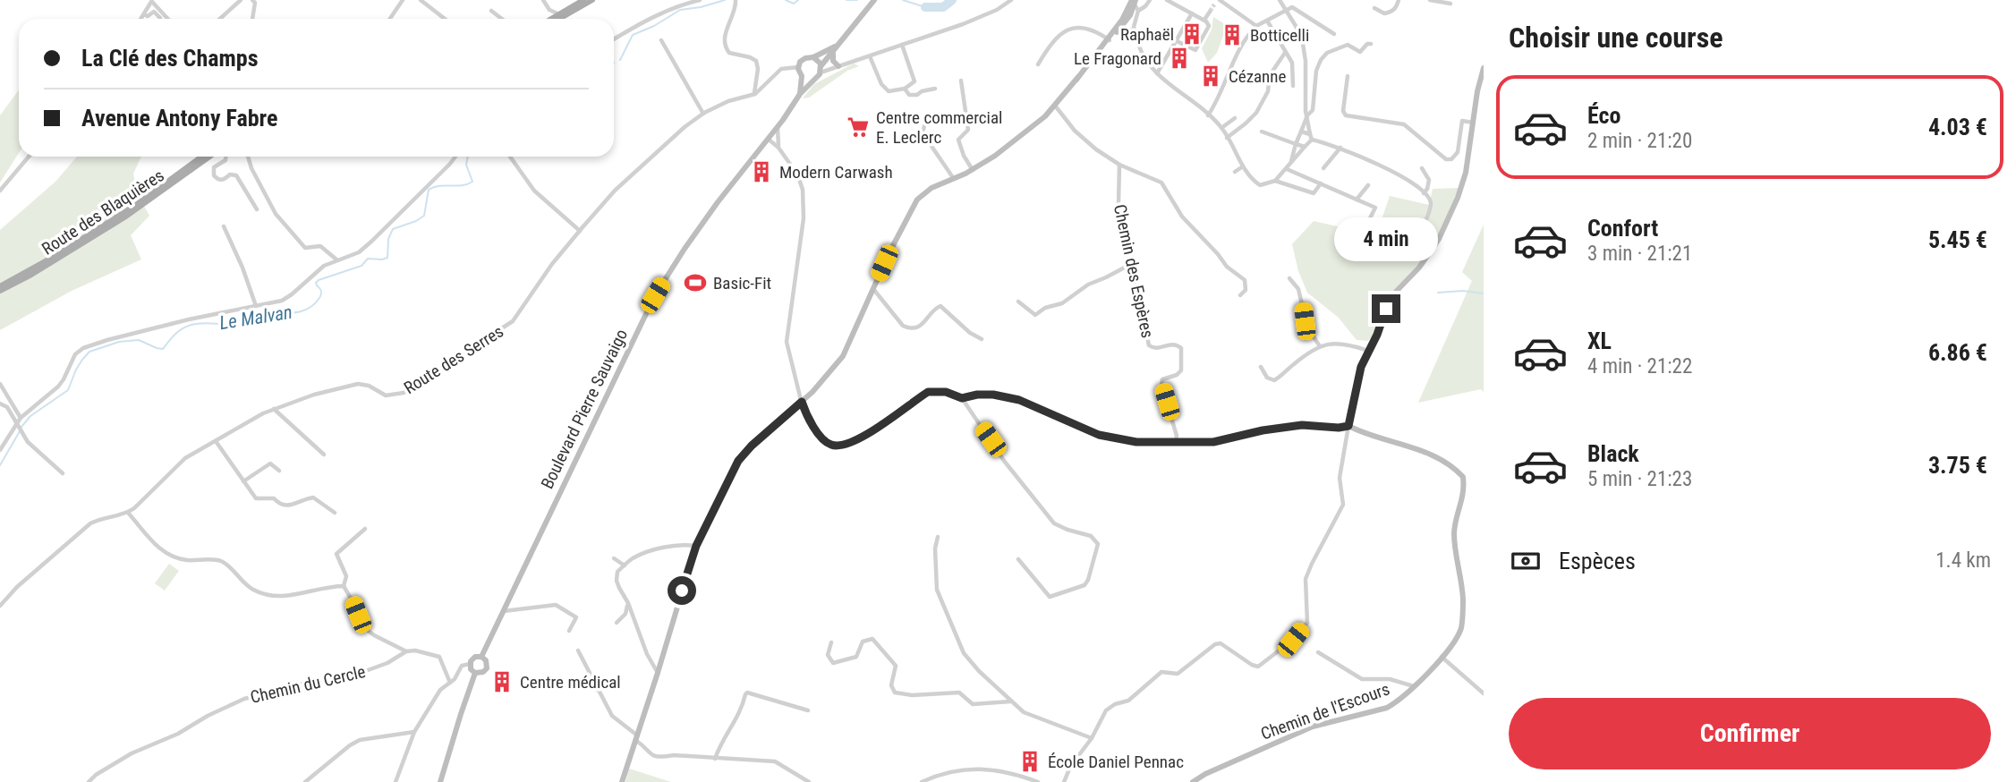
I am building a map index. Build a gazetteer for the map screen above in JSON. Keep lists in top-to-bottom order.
{
  "streets": {
    "main road": ["Route des Blaquières", "Boulevard Pierre Sauvaigo", "Chemin de l'Escours"],
    "street": ["Chemin des Espères", "Route des Serres", "Chemin du Cercle"]
  },
  "crossings": [
    ["Route des Serres", "Boulevard Pierre Sauvaigo"]
  ],
  "water": ["Le Malvan"],
  "places": {
    "building": [
      "Raphaël",
      "Botticelli",
      "Le Fragonard",
      "Cézanne",
      "Modern Carwash",
      "Centre médical",
      "École Daniel Pennac"
    ],
    "supermarket": ["Centre commercial E. Leclerc"],
    "sports": ["Basic-Fit"]
  },
  "page": {
    "heading": "Choisir une course",
    "banner": ["La Clé des Champs", "Avenue Antony Fabre"],
    "list": [
      {
        "name": "Éco",
        "note": "2 min · 21:20",
        "value": "4.03 €"
      },
      {
        "name": "Confort",
        "note": "3 min · 21:21",
        "value": "5.45 €"
      },
      {
        "name": "XL",
        "note": "4 min · 21:22",
        "value": "6.86 €"
      },
      {
        "name": "Black",
        "note": "5 min · 21:23",
        "value": "3.75 €"
      }
    ],
    "bubble": "4 min",
    "pay": ["Espèces", "1.4 km"],
    "buttons": "Confirmer"
  }
}
